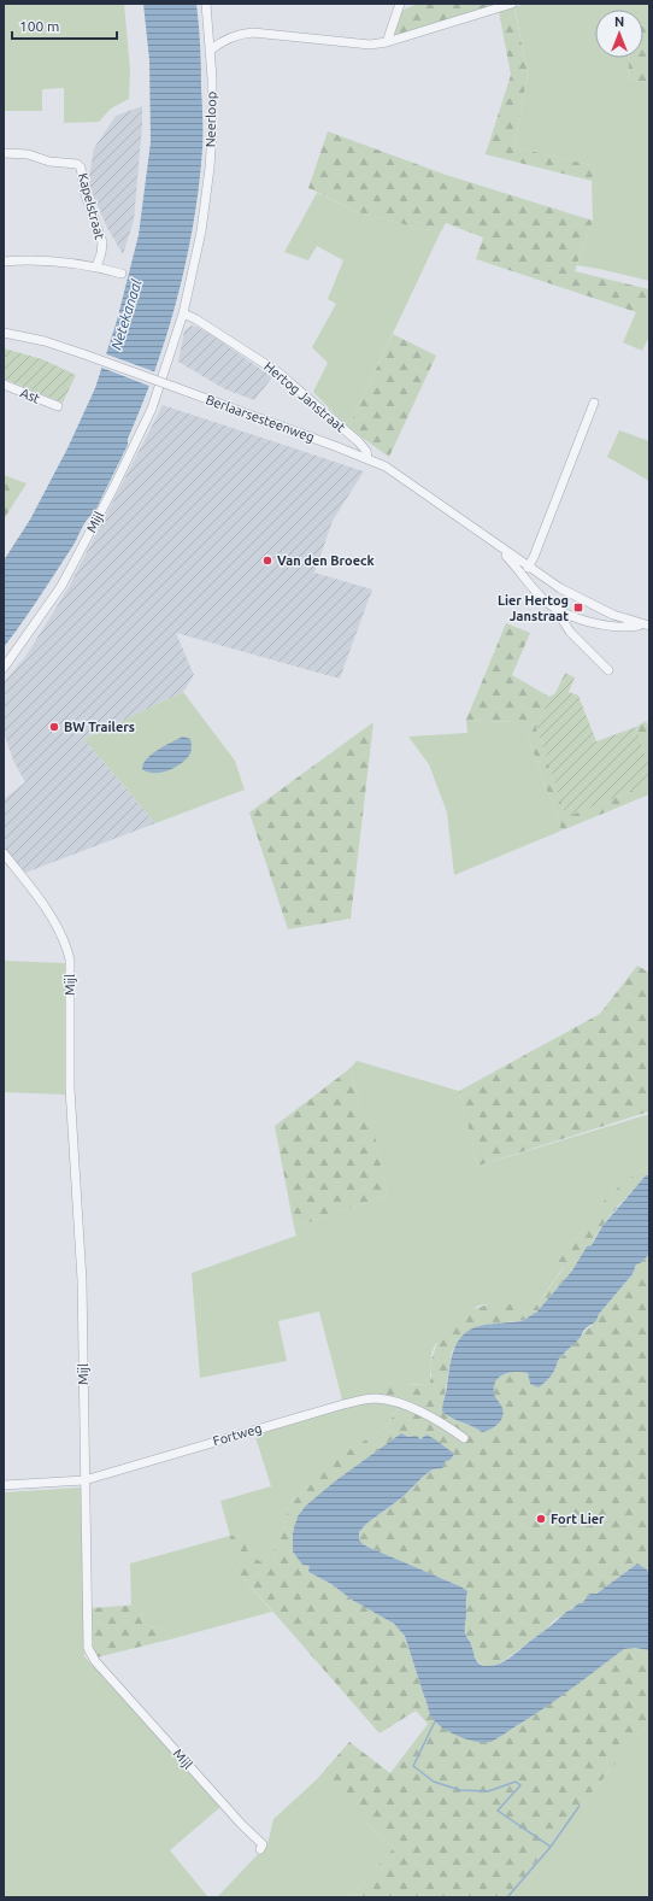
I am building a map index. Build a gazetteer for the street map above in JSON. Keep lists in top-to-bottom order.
{
  "streets": {
    "street": [
      "Neerloop",
      "Kapelstraat",
      "Ast",
      "Hertog Janstraat",
      "Berlaarsesteenweg",
      "Mijl",
      "Fortweg"
    ]
  },
  "crossings": [
    ["Neerloop", "Hertog Janstraat"],
    ["Neerloop", "Mijl"],
    ["Hertog Janstraat", "Berlaarsesteenweg"],
    ["Mijl", "Fortweg"]
  ],
  "water": ["Netekanaal"],
  "places": {
    "other": ["Van den Broeck", "BW Trailers", "Fort Lier"],
    "transit": ["Lier Hertog Janstraat"]
  },
  "scale_bar": "100 m",
  "north": "top"
}
